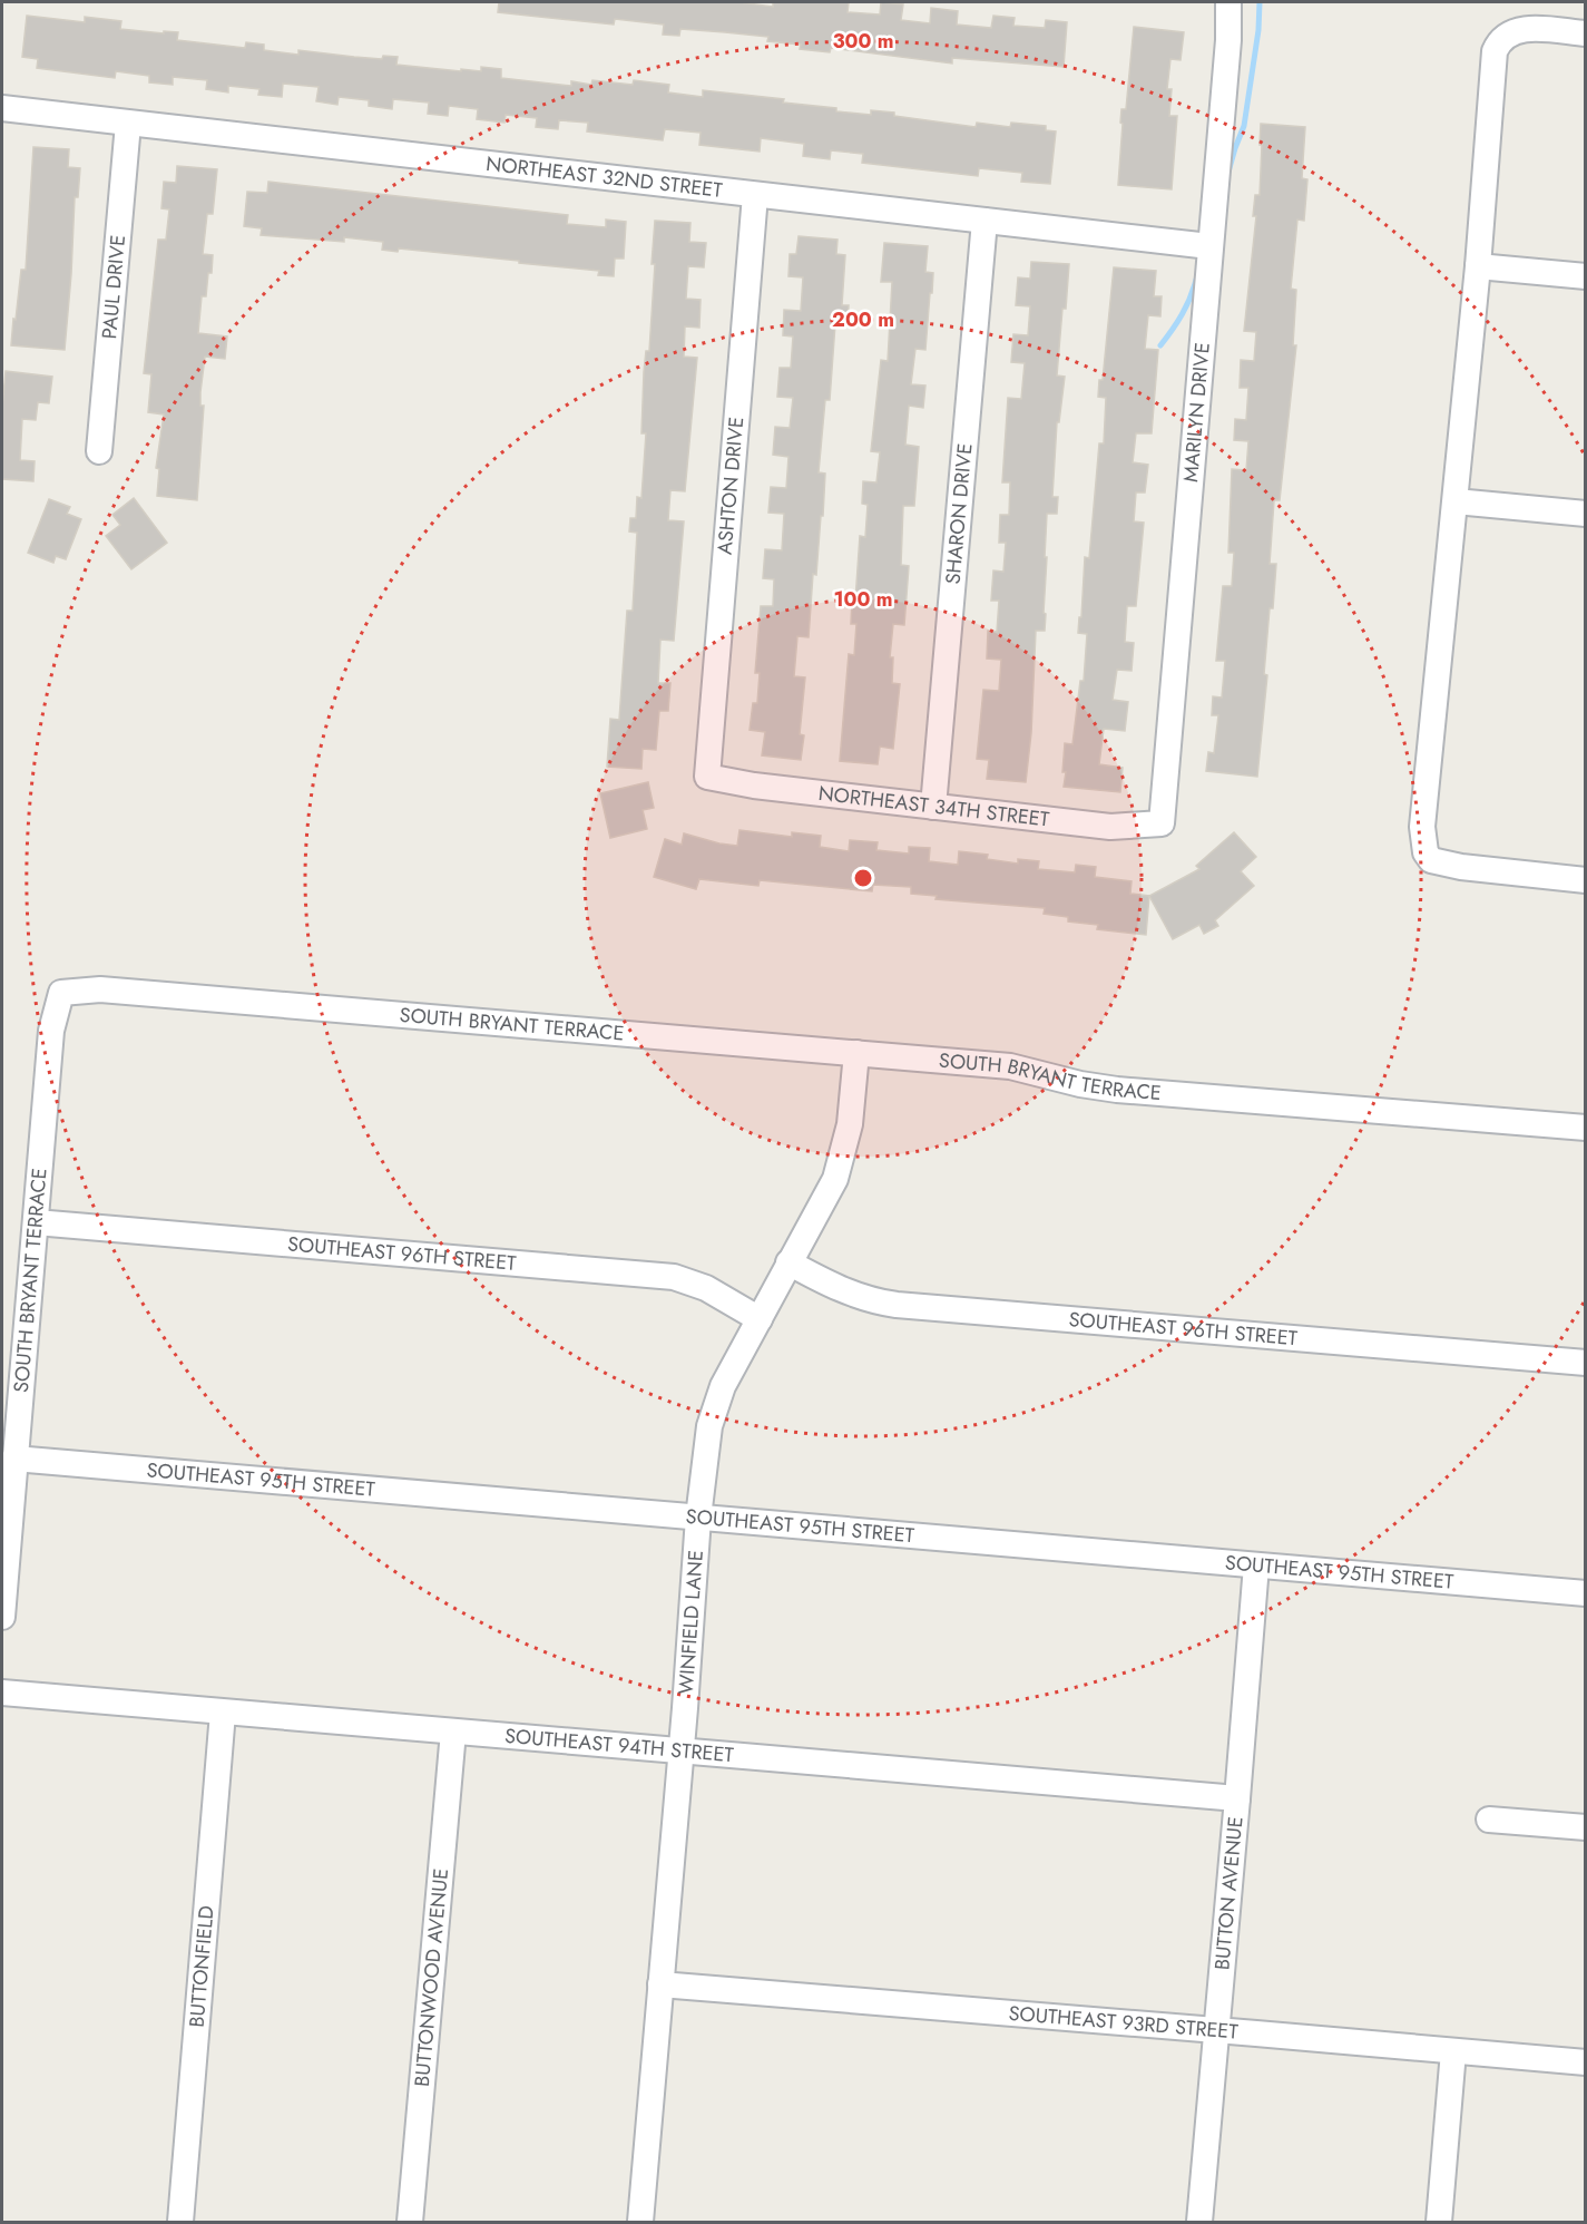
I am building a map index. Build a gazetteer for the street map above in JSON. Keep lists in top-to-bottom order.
{
  "streets": {
    "street": [
      "NORTHEAST 32ND STREET",
      "PAUL DRIVE",
      "MARILYN DRIVE",
      "ASHTON DRIVE",
      "SHARON DRIVE",
      "NORTHEAST 34TH STREET",
      "SOUTH BRYANT TERRACE",
      "SOUTHEAST 96TH STREET",
      "SOUTHEAST 95TH STREET",
      "WINFIELD LANE",
      "SOUTHEAST 94TH STREET",
      "BUTTON AVENUE",
      "BUTTONFIELD",
      "BUTTONWOOD AVENUE",
      "SOUTHEAST 93RD STREET"
    ]
  },
  "crossings": [
    ["NORTHEAST 32ND STREET", "PAUL DRIVE"],
    ["NORTHEAST 32ND STREET", "MARILYN DRIVE"],
    ["NORTHEAST 32ND STREET", "ASHTON DRIVE"],
    ["NORTHEAST 32ND STREET", "SHARON DRIVE"],
    ["MARILYN DRIVE", "NORTHEAST 34TH STREET"],
    ["ASHTON DRIVE", "NORTHEAST 34TH STREET"],
    ["SHARON DRIVE", "NORTHEAST 34TH STREET"],
    ["SOUTH BRYANT TERRACE", "SOUTHEAST 96TH STREET"],
    ["SOUTH BRYANT TERRACE", "SOUTHEAST 95TH STREET"],
    ["SOUTH BRYANT TERRACE", "WINFIELD LANE"],
    ["SOUTHEAST 96TH STREET", "WINFIELD LANE"],
    ["SOUTHEAST 95TH STREET", "WINFIELD LANE"],
    ["SOUTHEAST 95TH STREET", "BUTTON AVENUE"],
    ["WINFIELD LANE", "SOUTHEAST 94TH STREET"],
    ["WINFIELD LANE", "SOUTHEAST 93RD STREET"],
    ["SOUTHEAST 94TH STREET", "BUTTON AVENUE"],
    ["SOUTHEAST 94TH STREET", "BUTTONFIELD"],
    ["SOUTHEAST 94TH STREET", "BUTTONWOOD AVENUE"],
    ["BUTTON AVENUE", "SOUTHEAST 93RD STREET"]
  ],
  "rings": ["300 m", "200 m", "100 m"]
}
